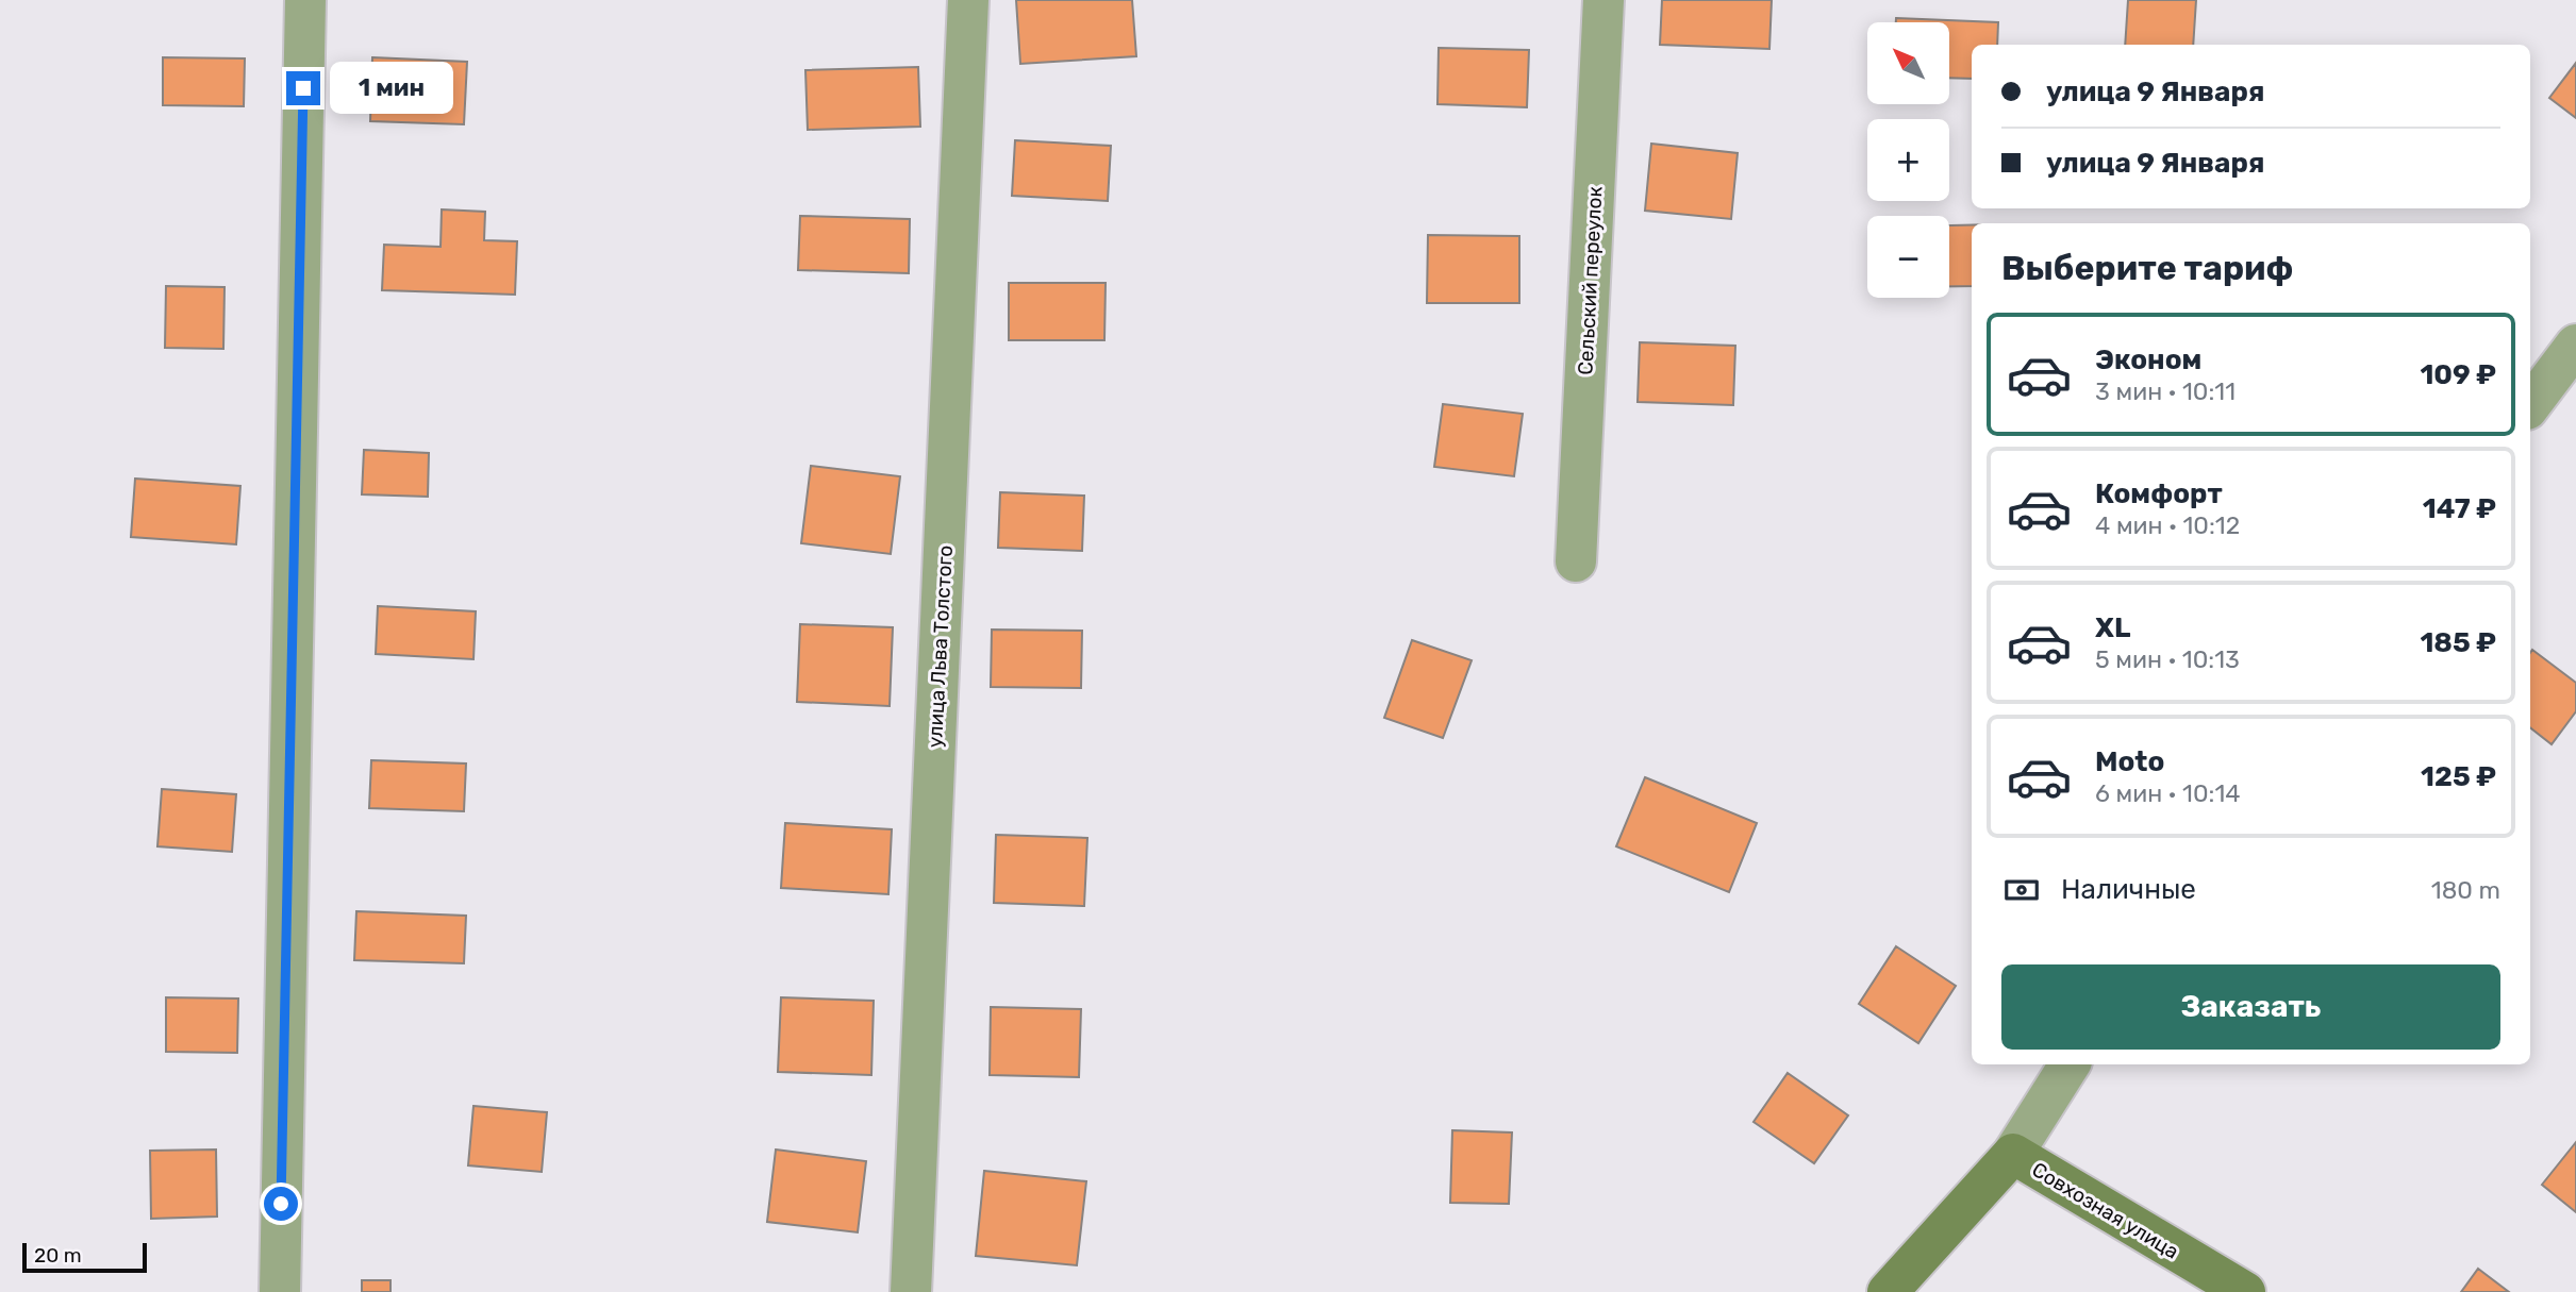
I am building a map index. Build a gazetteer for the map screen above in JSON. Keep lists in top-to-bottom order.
{
  "streets": {
    "main road": ["Совхозная улица"],
    "street": ["Сельский переулок", "улица Льва Толстого"]
  },
  "scale_bar": "20 m",
  "north": "top left",
  "page": {
    "map_buttons": ["+", "−"],
    "banner": ["улица 9 Января", "улица 9 Января"],
    "bubble": "1 мин",
    "heading": "Выберите тариф",
    "list": [
      {
        "name": "Эконом",
        "note": "3 мин · 10:11",
        "value": "109 ₽"
      },
      {
        "name": "Комфорт",
        "note": "4 мин · 10:12",
        "value": "147 ₽"
      },
      {
        "name": "XL",
        "note": "5 мин · 10:13",
        "value": "185 ₽"
      },
      {
        "name": "Moto",
        "note": "6 мин · 10:14",
        "value": "125 ₽"
      }
    ],
    "pay": ["Наличные", "180 m"],
    "buttons": "Заказать",
    "scale": "20 m"
  }
}
